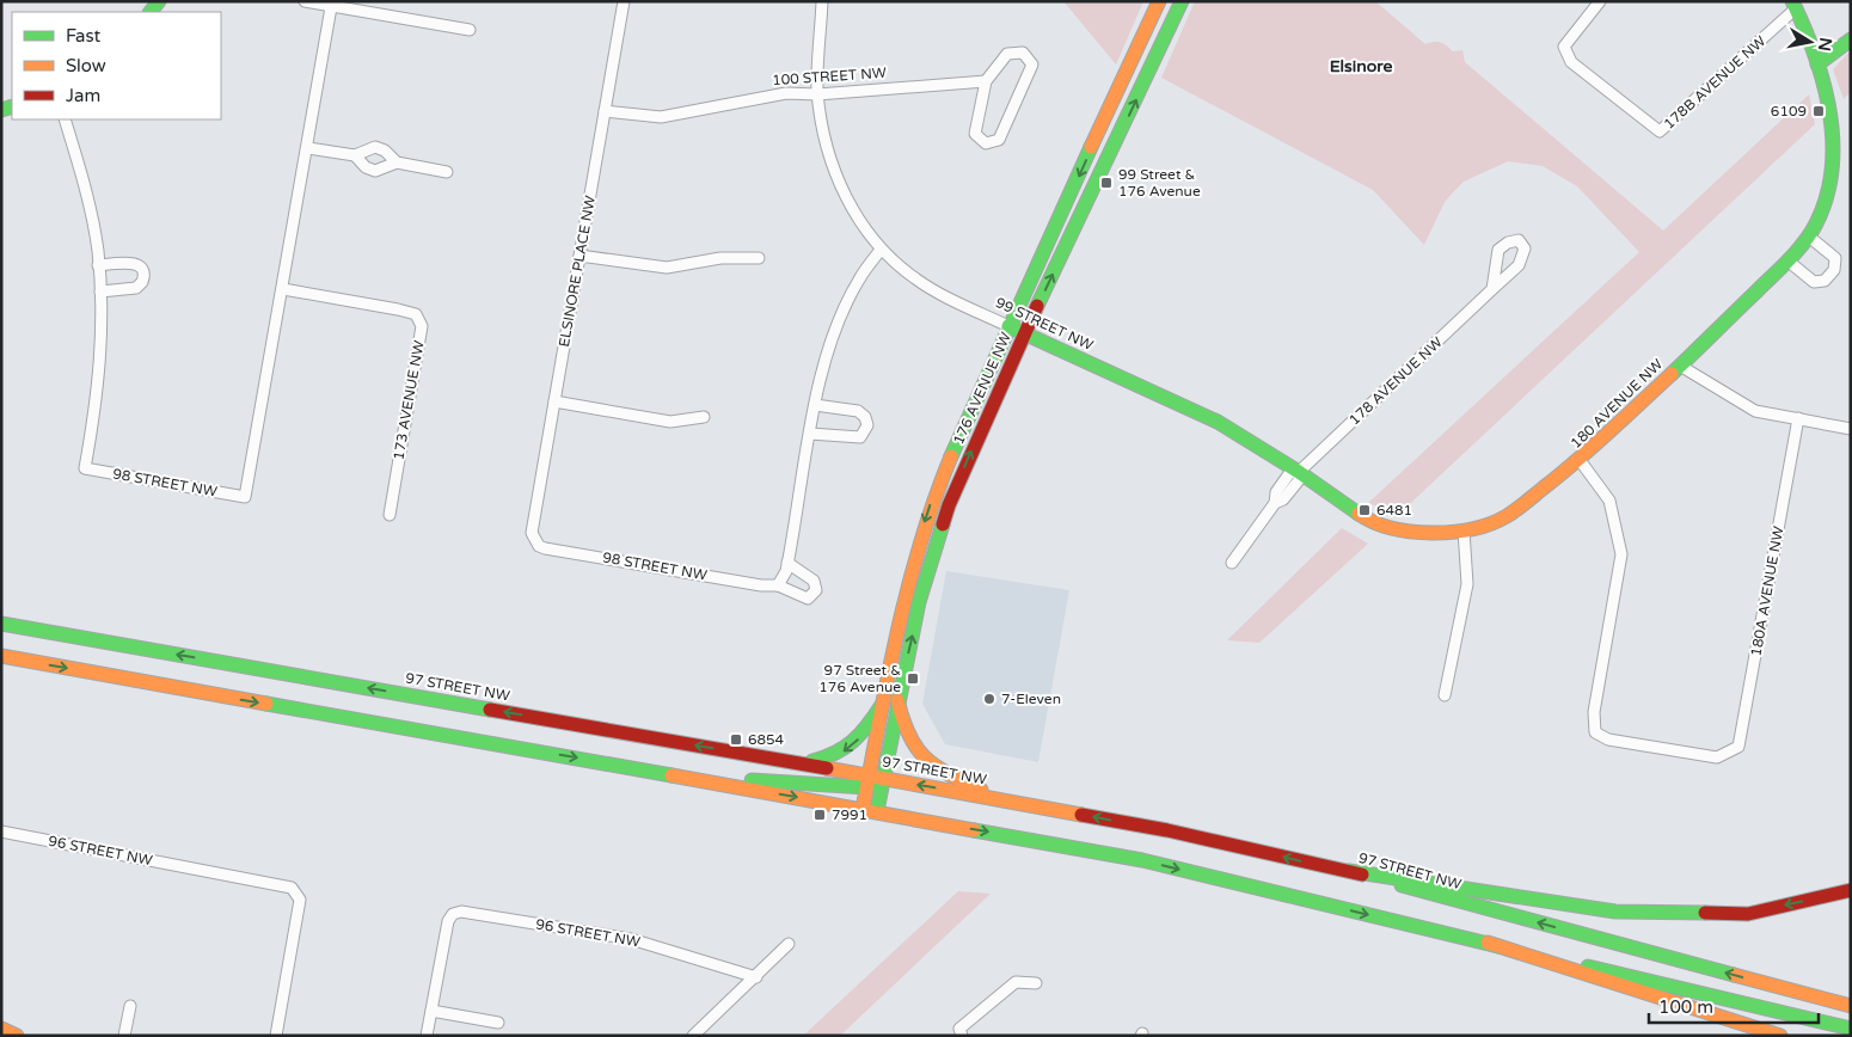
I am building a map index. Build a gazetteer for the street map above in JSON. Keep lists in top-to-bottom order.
{
  "streets": {
    "main road": [
      "99 STREET NW",
      "176 AVENUE NW",
      "180 AVENUE NW",
      "97 STREET NW"
    ],
    "street": [
      "100 STREET NW",
      "178B AVENUE NW",
      "ELSINORE PLACE NW",
      "178 AVENUE NW",
      "173 AVENUE NW",
      "98 STREET NW",
      "180A AVENUE NW",
      "96 STREET NW"
    ]
  },
  "crossings": [
    ["100 STREET NW", "ELSINORE PLACE NW"],
    ["100 STREET NW", "99 STREET NW"],
    ["178B AVENUE NW", "180 AVENUE NW"],
    ["ELSINORE PLACE NW", "98 STREET NW"],
    ["99 STREET NW", "178 AVENUE NW"],
    ["99 STREET NW", "176 AVENUE NW"],
    ["99 STREET NW", "180 AVENUE NW"],
    ["176 AVENUE NW", "97 STREET NW"],
    ["173 AVENUE NW", "98 STREET NW"],
    ["180 AVENUE NW", "180A AVENUE NW"]
  ],
  "districts": ["Elsinore"],
  "places": {
    "transit": [
      "6109",
      "99 Street & 176 Avenue",
      "6481",
      "97 Street & 176 Avenue",
      "6854",
      "7991"
    ],
    "other": ["7-Eleven"]
  },
  "legend": ["Fast", "Slow", "Jam"],
  "scale_bar": "100 m",
  "north": "right"
}
